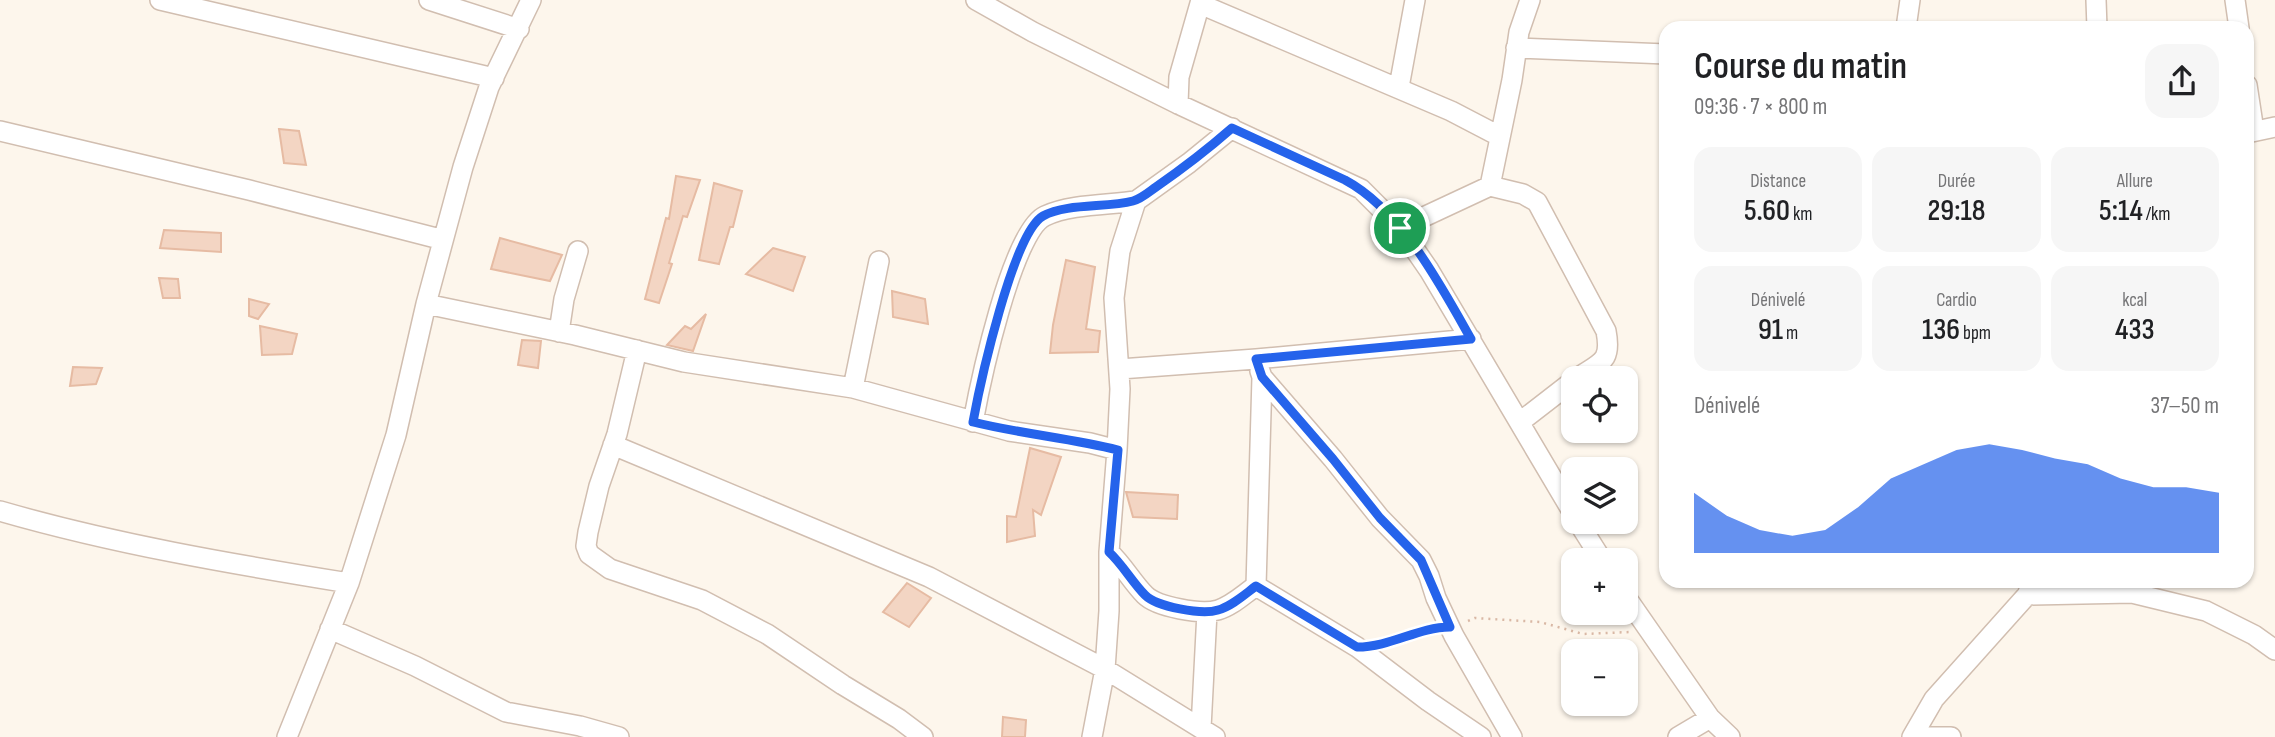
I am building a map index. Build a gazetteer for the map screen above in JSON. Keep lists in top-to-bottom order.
{
  "page": {
    "heading": ["Course du matin", "09:36 · 7 × 800 m"],
    "stats": [
      ["Distance", "5.60 km"],
      ["Durée", "29:18"],
      ["Allure", "5:14 /km"],
      ["Dénivelé", "91 m"],
      ["Cardio", "136 bpm"],
      ["kcal", "433"]
    ],
    "map_buttons": ["+", "−"],
    "chart": ["Dénivelé", "37–50 m"]
  }
}
